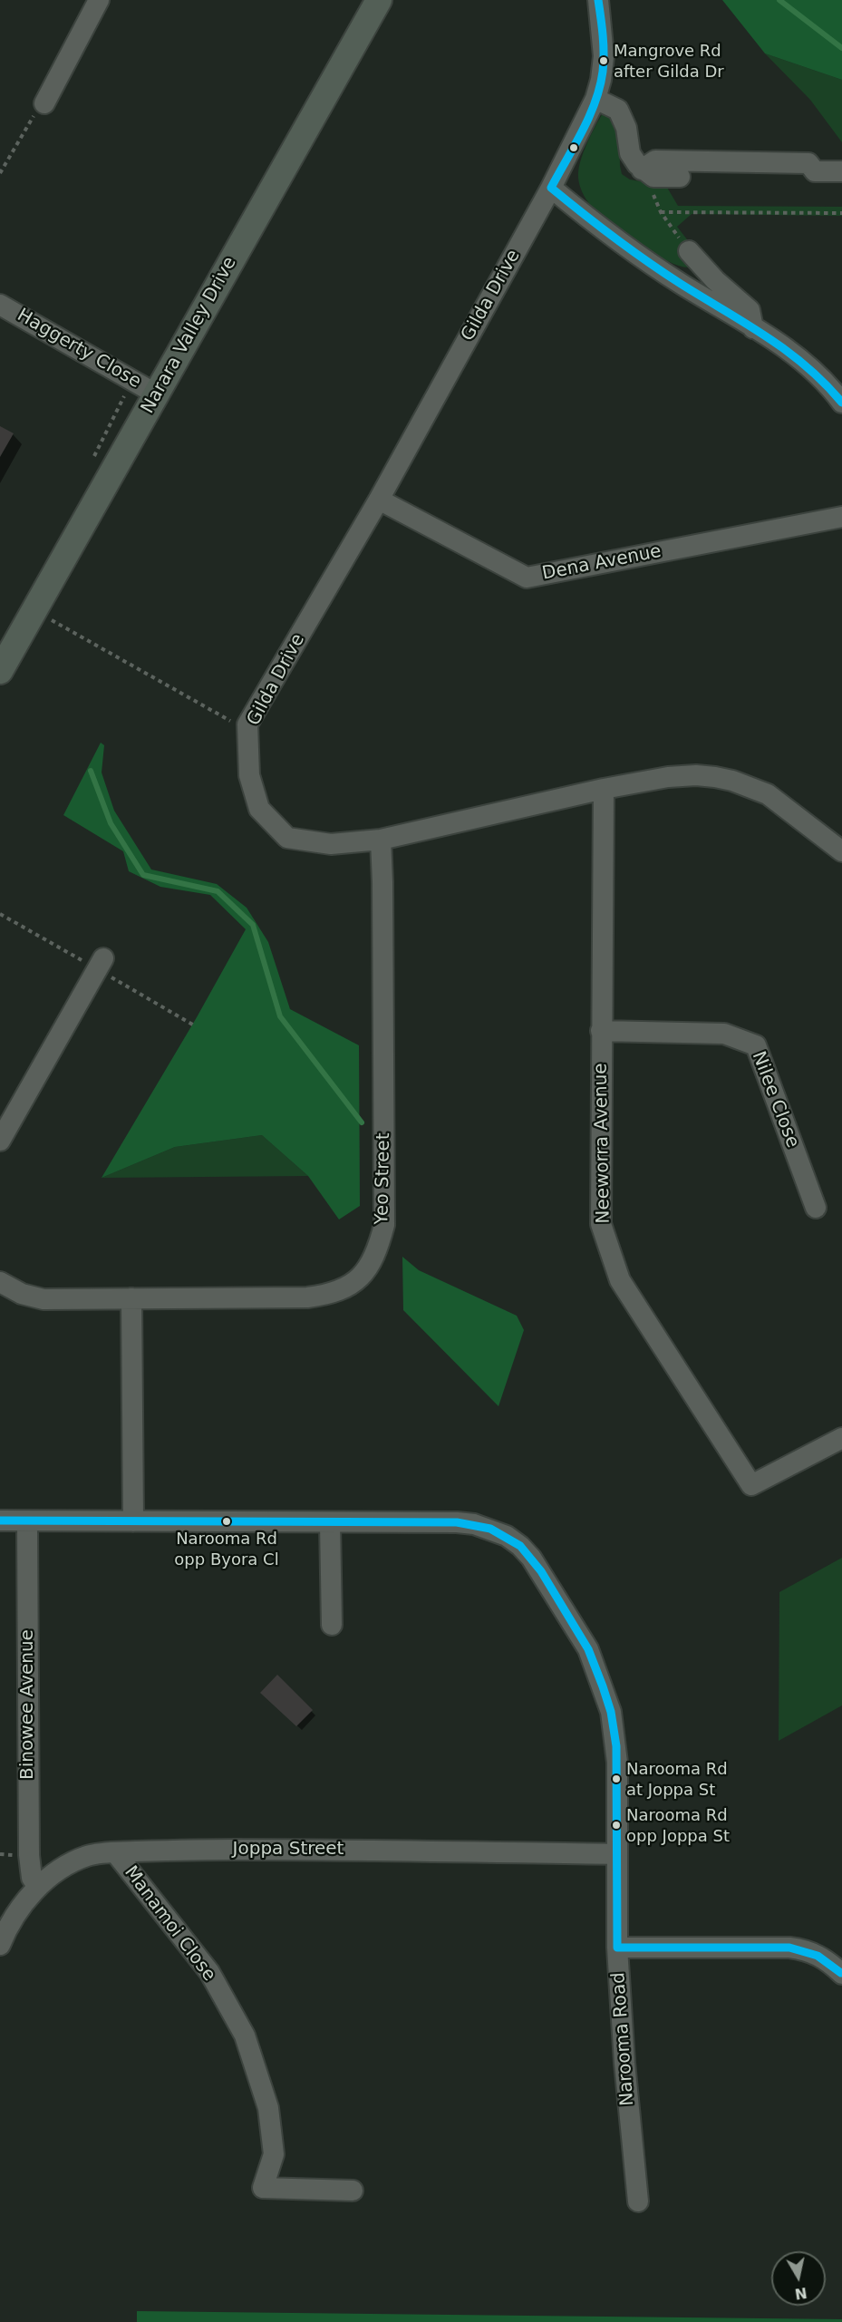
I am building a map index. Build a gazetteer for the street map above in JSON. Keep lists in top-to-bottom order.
{
  "streets": {
    "main road": ["Narara Valley Drive"],
    "street": [
      "Gilda Drive",
      "Haggerty Close",
      "Dena Avenue",
      "Nilee Close",
      "Neeworra Avenue",
      "Yeo Street",
      "Binowee Avenue",
      "Joppa Street",
      "Manamoi Close",
      "Narooma Road"
    ]
  },
  "crossings": [
    ["Gilda Drive", "Dena Avenue"],
    ["Gilda Drive", "Neeworra Avenue"],
    ["Gilda Drive", "Yeo Street"],
    ["Narara Valley Drive", "Haggerty Close"],
    ["Nilee Close", "Neeworra Avenue"],
    ["Binowee Avenue", "Joppa Street"],
    ["Binowee Avenue", "Narooma Road"],
    ["Joppa Street", "Manamoi Close"],
    ["Joppa Street", "Narooma Road"]
  ],
  "places": [
    "Mangrove Rd after Gilda Dr",
    "Narooma Rd opp Byora Cl",
    "Narooma Rd at Joppa St",
    "Narooma Rd opp Joppa St"
  ],
  "north": "bottom"
}
